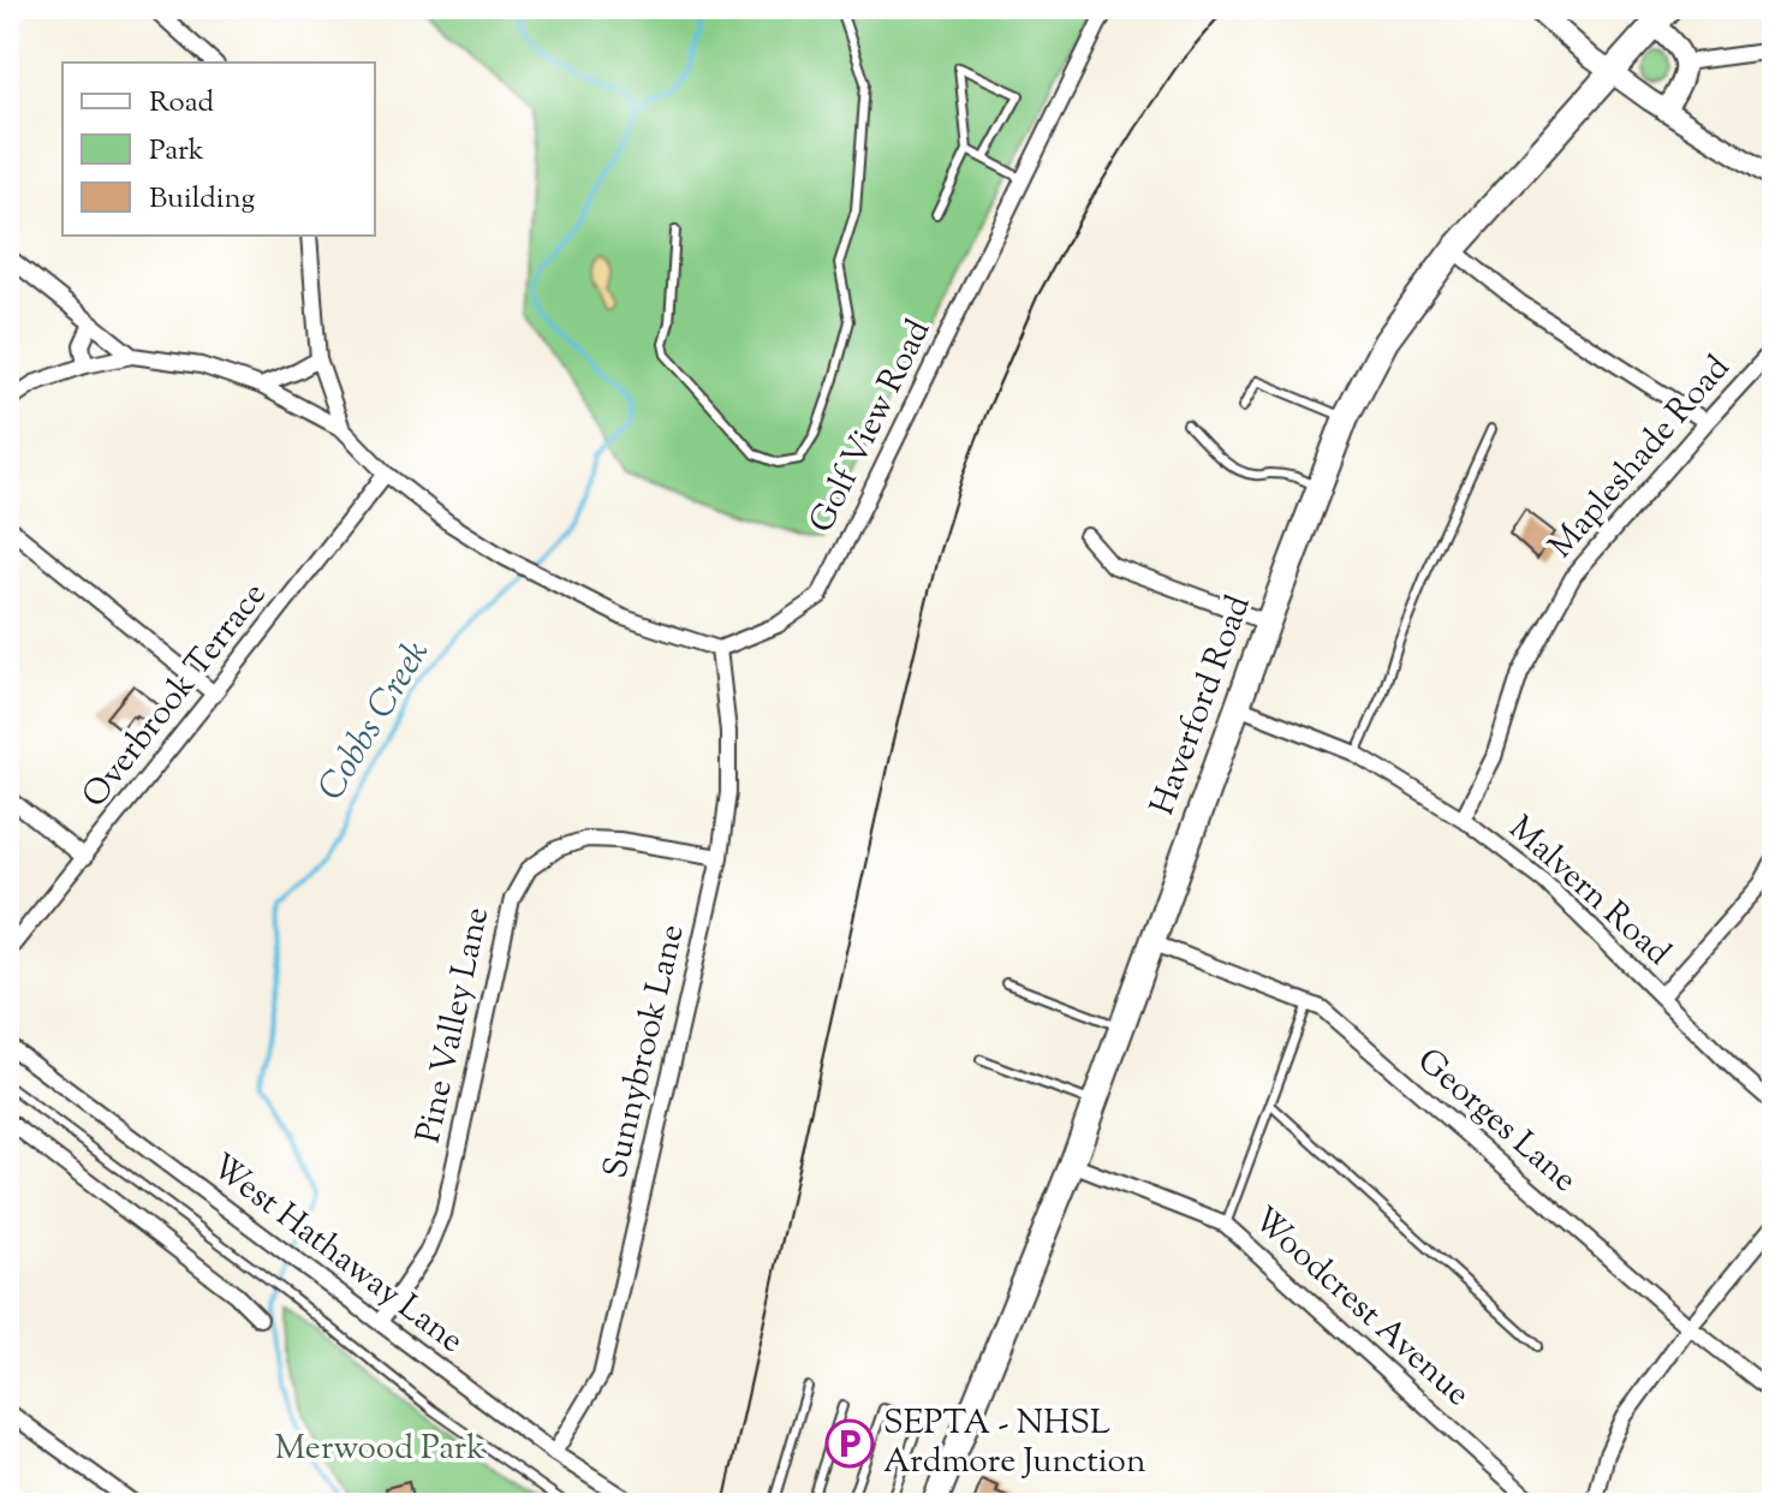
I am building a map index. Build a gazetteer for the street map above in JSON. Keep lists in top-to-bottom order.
{
  "streets": {
    "main road": ["Haverford Road"],
    "street": [
      "Golf View Road",
      "Mapleshade Road",
      "Overbrook Terrace",
      "Malvern Road",
      "Pine Valley Lane",
      "Sunnybrook Lane",
      "Georges Lane",
      "West Hathaway Lane",
      "Woodcrest Avenue"
    ]
  },
  "crossings": [
    ["Golf View Road", "Sunnybrook Lane"],
    ["Mapleshade Road", "Malvern Road"],
    ["Haverford Road", "Malvern Road"],
    ["Haverford Road", "Georges Lane"],
    ["Haverford Road", "Woodcrest Avenue"],
    ["Pine Valley Lane", "Sunnybrook Lane"],
    ["Pine Valley Lane", "West Hathaway Lane"],
    ["Sunnybrook Lane", "West Hathaway Lane"]
  ],
  "water": ["Cobbs Creek"],
  "parks": ["Merwood Park"],
  "places": {
    "parking": ["SEPTA - NHSL Ardmore Junction"]
  },
  "legend": ["Road", "Park", "Building"]
}
